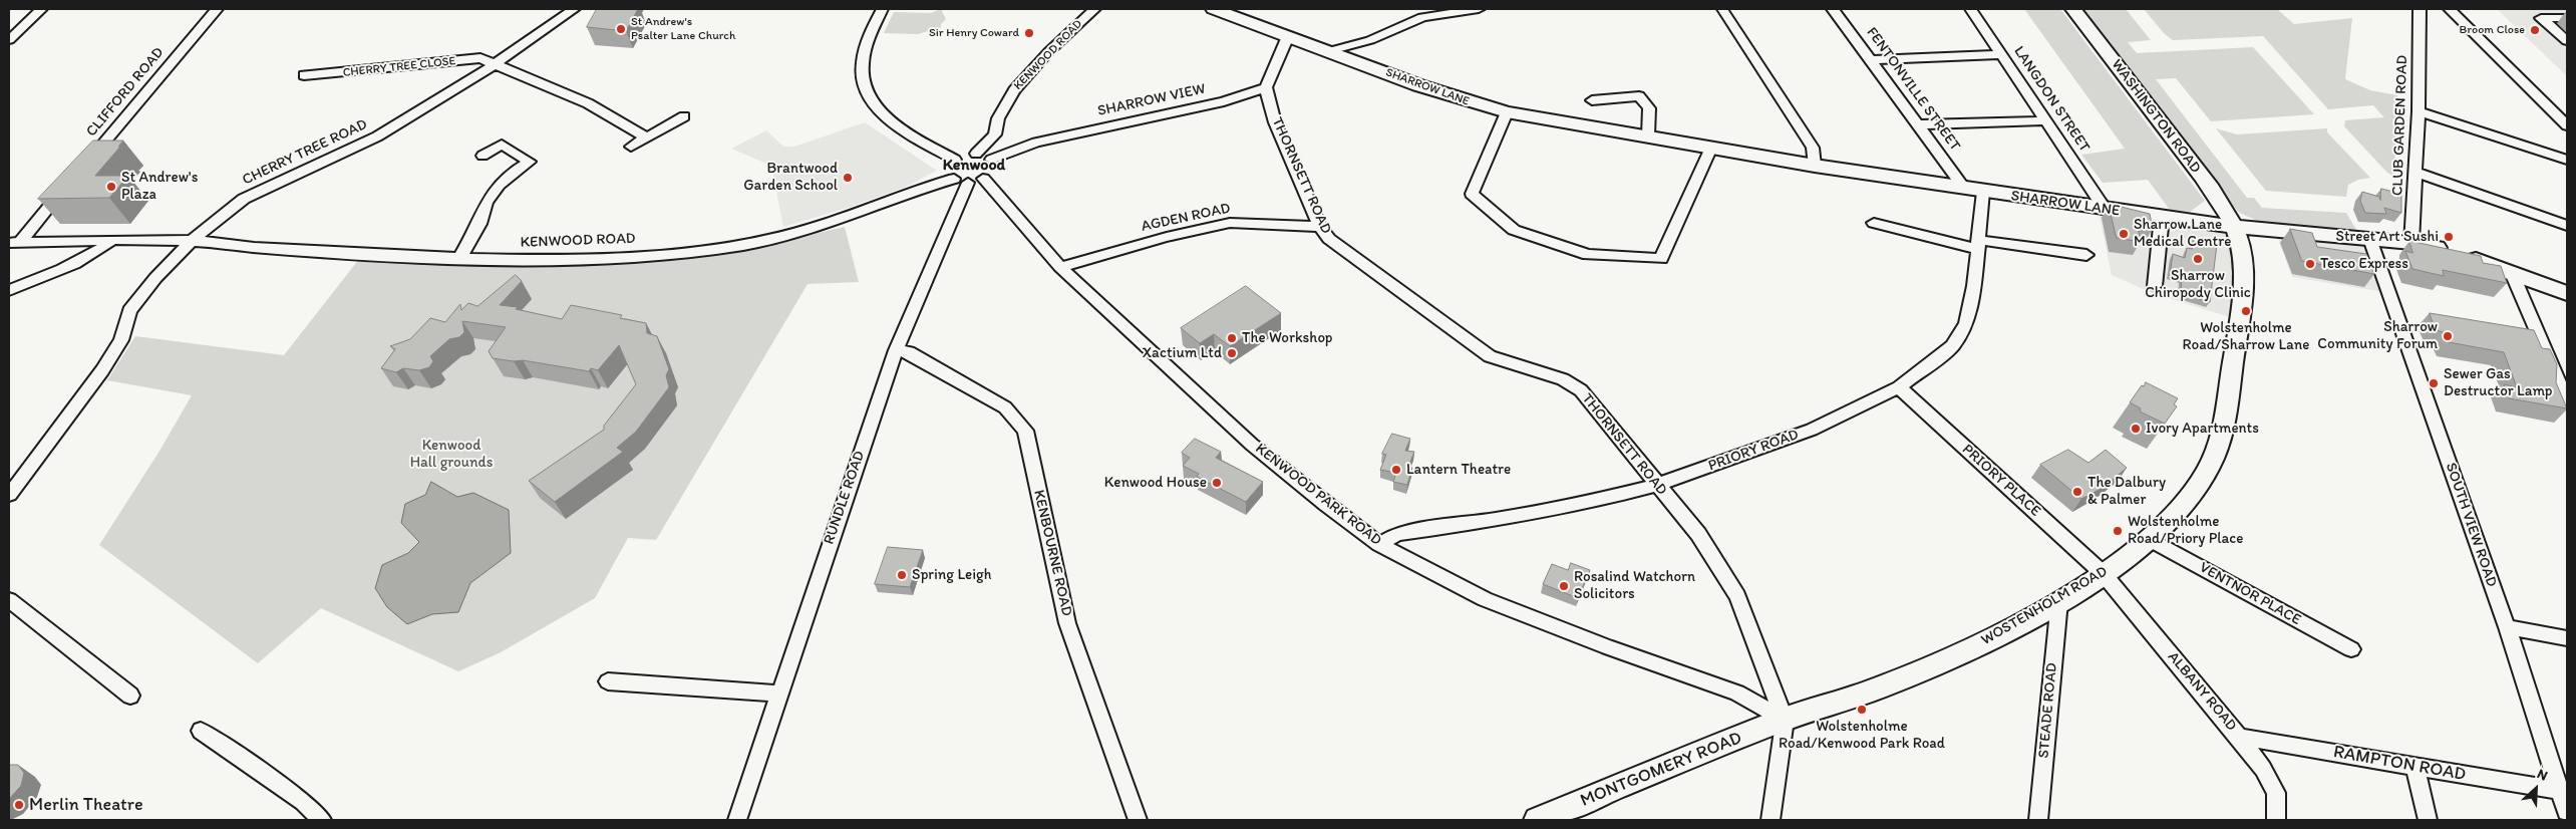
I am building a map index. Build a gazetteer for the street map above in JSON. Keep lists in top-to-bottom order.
{
  "streets": {
    "street": [
      "KENWOOD ROAD",
      "CHERRY TREE CLOSE",
      "SHARROW LANE",
      "FENTONVILLE STREET",
      "CLIFFORD ROAD",
      "LANGDON STREET",
      "SHARROW VIEW",
      "WASHINGTON ROAD",
      "CLUB GARDEN ROAD",
      "CHERRY TREE ROAD",
      "THORNSETT ROAD",
      "AGDEN ROAD",
      "PRIORY ROAD",
      "PRIORY PLACE",
      "KENWOOD PARK ROAD",
      "RUNDLE ROAD",
      "SOUTH VIEW ROAD",
      "KENBOURNE ROAD",
      "VENTNOR PLACE",
      "WOSTENHOLM ROAD",
      "ALBANY ROAD",
      "STEADE ROAD",
      "RAMPTON ROAD",
      "MONTGOMERY ROAD"
    ]
  },
  "crossings": [
    ["KENWOOD ROAD", "CHERRY TREE ROAD"],
    ["KENWOOD ROAD", "KENWOOD PARK ROAD"],
    ["KENWOOD ROAD", "RUNDLE ROAD"],
    ["CHERRY TREE CLOSE", "CHERRY TREE ROAD"],
    ["SHARROW LANE", "FENTONVILLE STREET"],
    ["SHARROW LANE", "LANGDON STREET"],
    ["SHARROW LANE", "WASHINGTON ROAD"],
    ["SHARROW LANE", "CLUB GARDEN ROAD"],
    ["SHARROW LANE", "PRIORY ROAD"],
    ["SHARROW LANE", "SOUTH VIEW ROAD"],
    ["SHARROW LANE", "WOSTENHOLM ROAD"],
    ["SHARROW VIEW", "THORNSETT ROAD"],
    ["SHARROW VIEW", "RUNDLE ROAD"],
    ["WASHINGTON ROAD", "WOSTENHOLM ROAD"],
    ["THORNSETT ROAD", "AGDEN ROAD"],
    ["THORNSETT ROAD", "PRIORY ROAD"],
    ["THORNSETT ROAD", "KENWOOD PARK ROAD"],
    ["THORNSETT ROAD", "WOSTENHOLM ROAD"],
    ["THORNSETT ROAD", "MONTGOMERY ROAD"],
    ["AGDEN ROAD", "KENWOOD PARK ROAD"],
    ["PRIORY ROAD", "PRIORY PLACE"],
    ["PRIORY ROAD", "KENWOOD PARK ROAD"],
    ["PRIORY PLACE", "WOSTENHOLM ROAD"],
    ["PRIORY PLACE", "ALBANY ROAD"],
    ["KENWOOD PARK ROAD", "RUNDLE ROAD"],
    ["KENWOOD PARK ROAD", "WOSTENHOLM ROAD"],
    ["KENWOOD PARK ROAD", "MONTGOMERY ROAD"],
    ["RUNDLE ROAD", "KENBOURNE ROAD"],
    ["SOUTH VIEW ROAD", "RAMPTON ROAD"],
    ["VENTNOR PLACE", "WOSTENHOLM ROAD"],
    ["WOSTENHOLM ROAD", "ALBANY ROAD"],
    ["WOSTENHOLM ROAD", "STEADE ROAD"],
    ["WOSTENHOLM ROAD", "MONTGOMERY ROAD"],
    ["ALBANY ROAD", "RAMPTON ROAD"]
  ],
  "districts": ["Kenwood"],
  "parks": ["Kenwood Hall grounds"],
  "places": [
    "St Andrew's Psalter Lane Church",
    "Broom Close",
    "Sir Henry Coward",
    "Brantwood Garden School",
    "St Andrew's Plaza",
    "Sharrow Lane Medical Centre",
    "Street Art Sushi",
    "Sharrow Chiropody Clinic",
    "Tesco Express",
    "Wolstenholme Road/Sharrow Lane",
    "Sharrow Community Forum",
    "The Workshop",
    "Xactium Ltd",
    "Sewer Gas Destructor Lamp",
    "Ivory Apartments",
    "Lantern Theatre",
    "Kenwood House",
    "The Dalbury & Palmer",
    "Wolstenholme Road/Priory Place",
    "Spring Leigh",
    "Rosalind Watchorn Solicitors",
    "Wolstenholme Road/Kenwood Park Road",
    "Merlin Theatre"
  ],
  "north": "top right"
}
